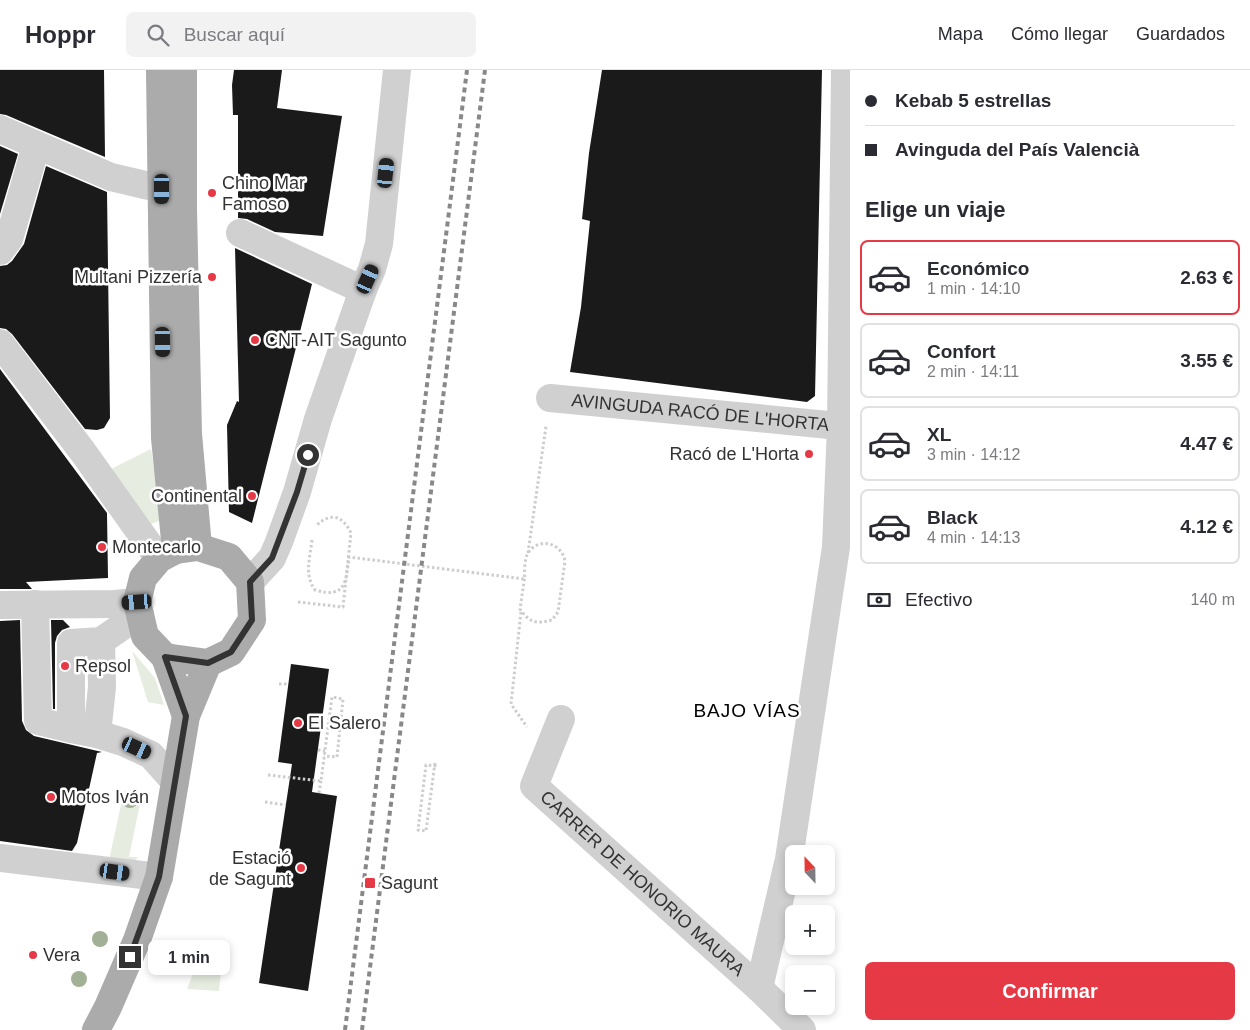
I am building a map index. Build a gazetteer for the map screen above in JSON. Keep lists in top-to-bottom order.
{
  "streets": {
    "street": ["AVINGUDA RACÓ DE L'HORTA", "CARRER DE HONORIO MAURA"]
  },
  "districts": ["BAJO VÍAS"],
  "places": {
    "other": [
      "Chino Mar Famoso",
      "Multani Pizzería",
      "CNT-AIT Sagunto",
      "Racó de L'Horta",
      "Continental",
      "Montecarlo",
      "Repsol",
      "El Salero",
      "Motos Iván",
      "Estació de Sagunt",
      "Vera"
    ],
    "transit": ["Sagunt"]
  },
  "north": "top",
  "page": {
    "header": "Hoppr",
    "search": "Buscar aquí",
    "nav": ["Mapa", "Cómo llegar", "Guardados"],
    "banner": ["Kebab 5 estrellas", "Avinguda del País Valencià"],
    "heading": "Elige un viaje",
    "list": [
      {
        "name": "Económico",
        "note": "1 min · 14:10",
        "value": "2.63 €"
      },
      {
        "name": "Confort",
        "note": "2 min · 14:11",
        "value": "3.55 €"
      },
      {
        "name": "XL",
        "note": "3 min · 14:12",
        "value": "4.47 €"
      },
      {
        "name": "Black",
        "note": "4 min · 14:13",
        "value": "4.12 €"
      }
    ],
    "pay": ["Efectivo", "140 m"],
    "map_buttons": ["+", "−"],
    "bubble": "1 min",
    "buttons": "Confirmar"
  }
}
